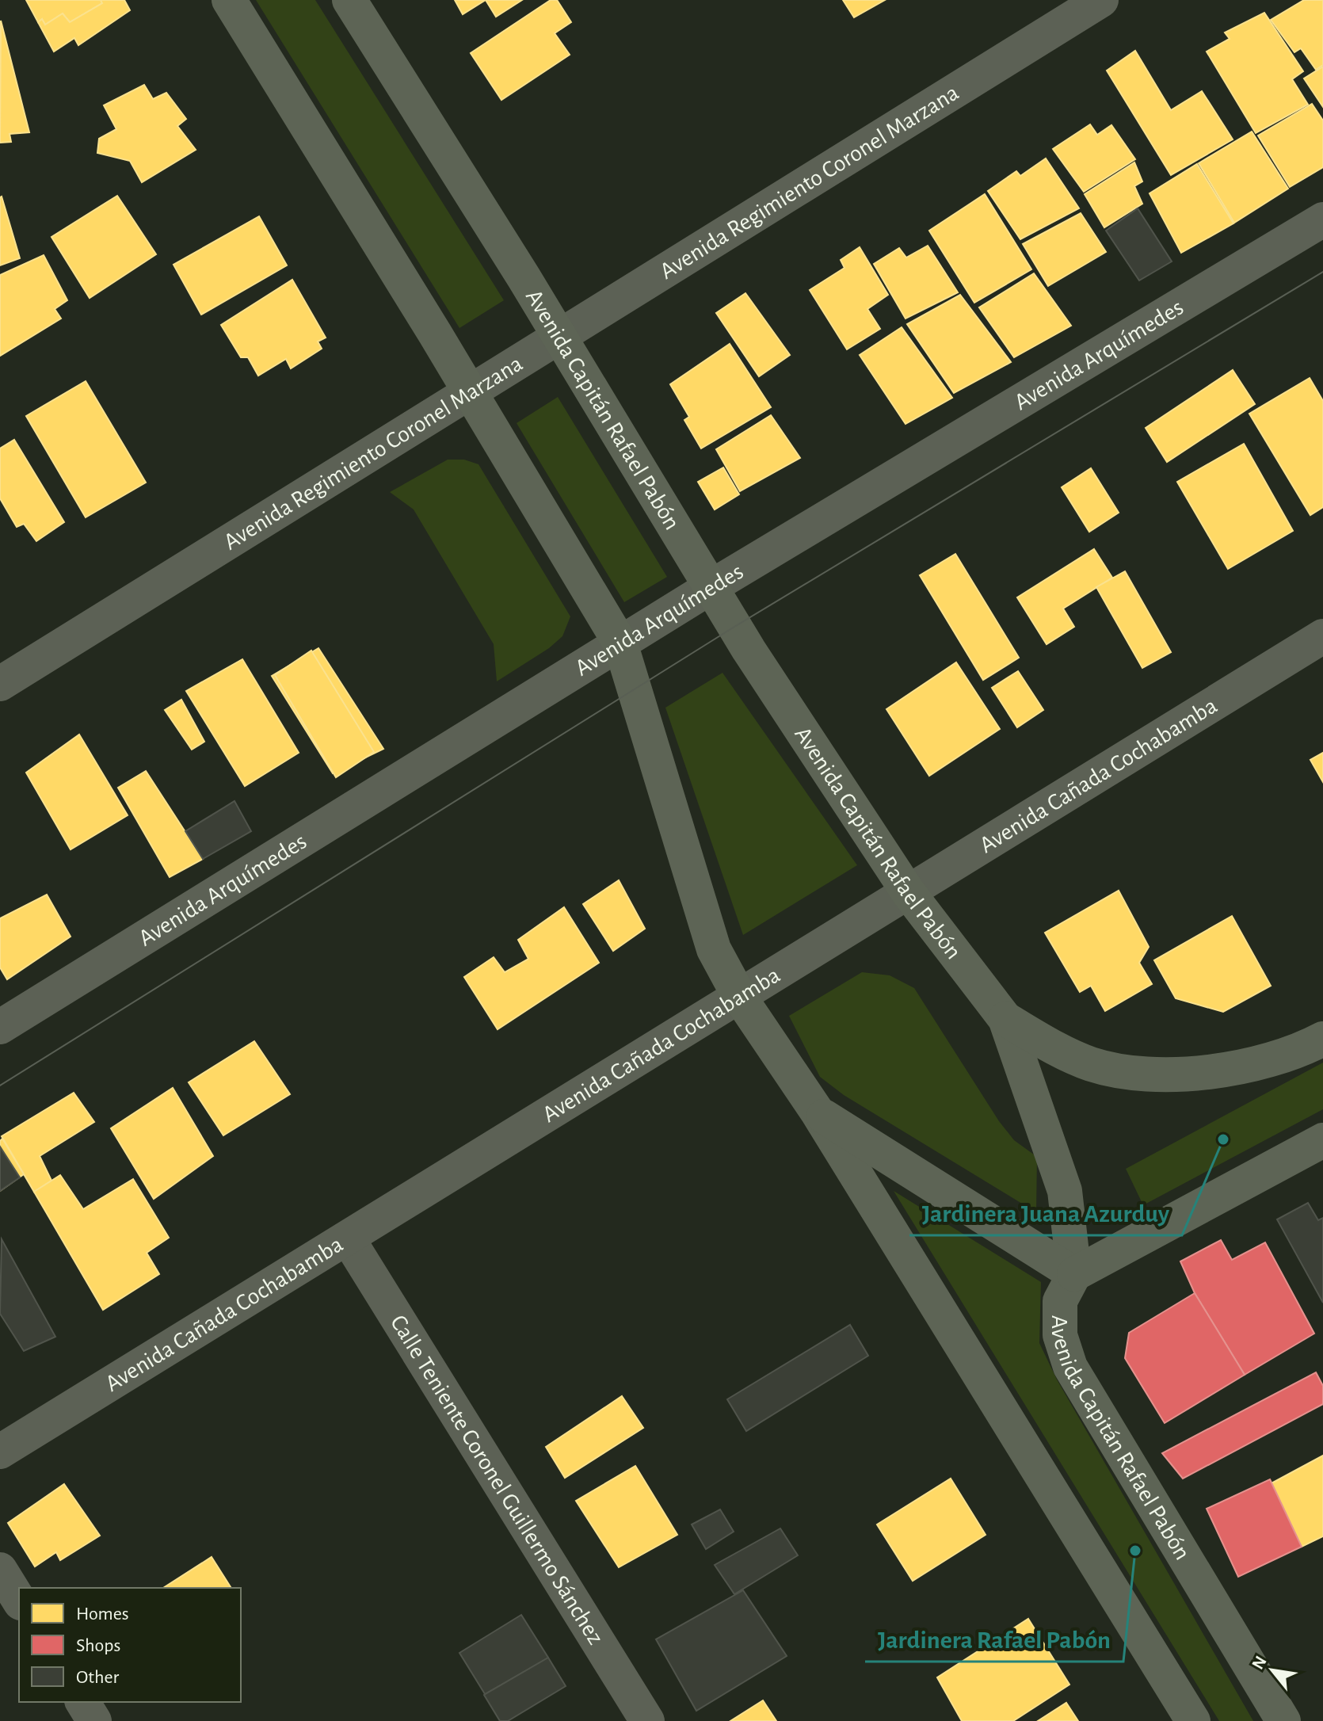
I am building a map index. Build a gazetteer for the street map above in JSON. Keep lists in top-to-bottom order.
{
  "streets": {
    "main road": ["Avenida Capitán Rafael Pabón"],
    "street": [
      "Avenida Regimiento Coronel Marzana",
      "Avenida Arquímedes",
      "Avenida Cañada Cochabamba",
      "Calle Teniente Coronel Guillermo Sánchez"
    ]
  },
  "crossings": [
    ["Avenida Regimiento Coronel Marzana", "Avenida Capitán Rafael Pabón"],
    ["Avenida Arquímedes", "Avenida Capitán Rafael Pabón"],
    ["Avenida Capitán Rafael Pabón", "Avenida Cañada Cochabamba"],
    ["Avenida Cañada Cochabamba", "Calle Teniente Coronel Guillermo Sánchez"]
  ],
  "places": ["Jardinera Juana Azurduy", "Jardinera Rafael Pabón"],
  "legend": ["Homes", "Shops", "Other"],
  "north": "top left"
}
